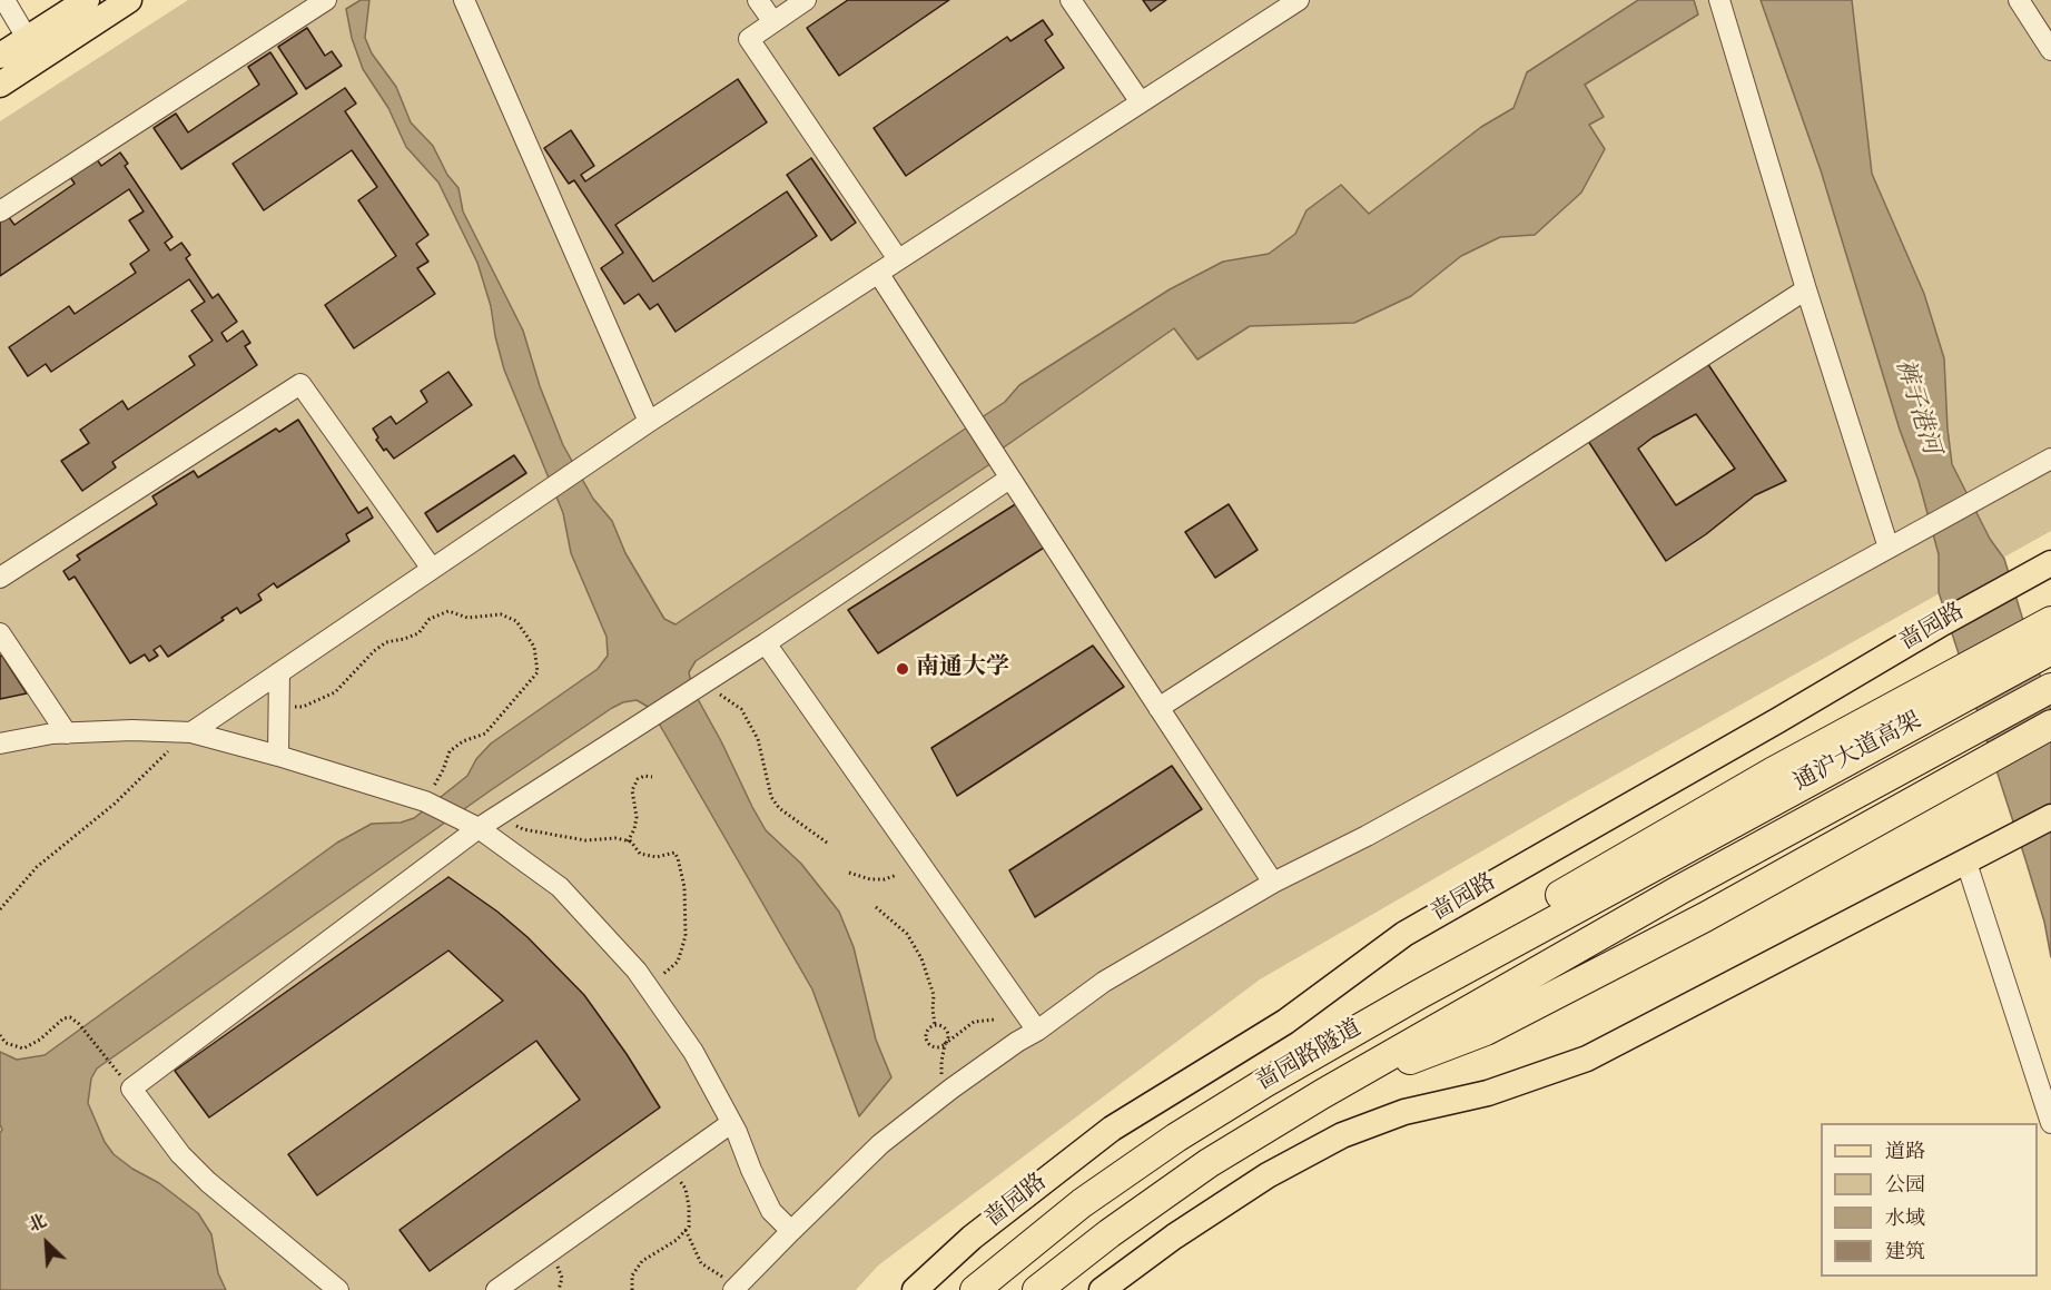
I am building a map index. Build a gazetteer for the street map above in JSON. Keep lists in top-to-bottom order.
{
  "streets": {
    "highway": ["通沪大道高架", "啬园路隧道"],
    "main road": ["啬园路"]
  },
  "crossings": [
    ["通沪大道高架", "啬园路隧道"]
  ],
  "water": ["裤子港河"],
  "places": ["南通大学"],
  "legend": [
    "道路",
    "公园",
    "水域",
    "建筑"
  ],
  "north": "top left"
}
